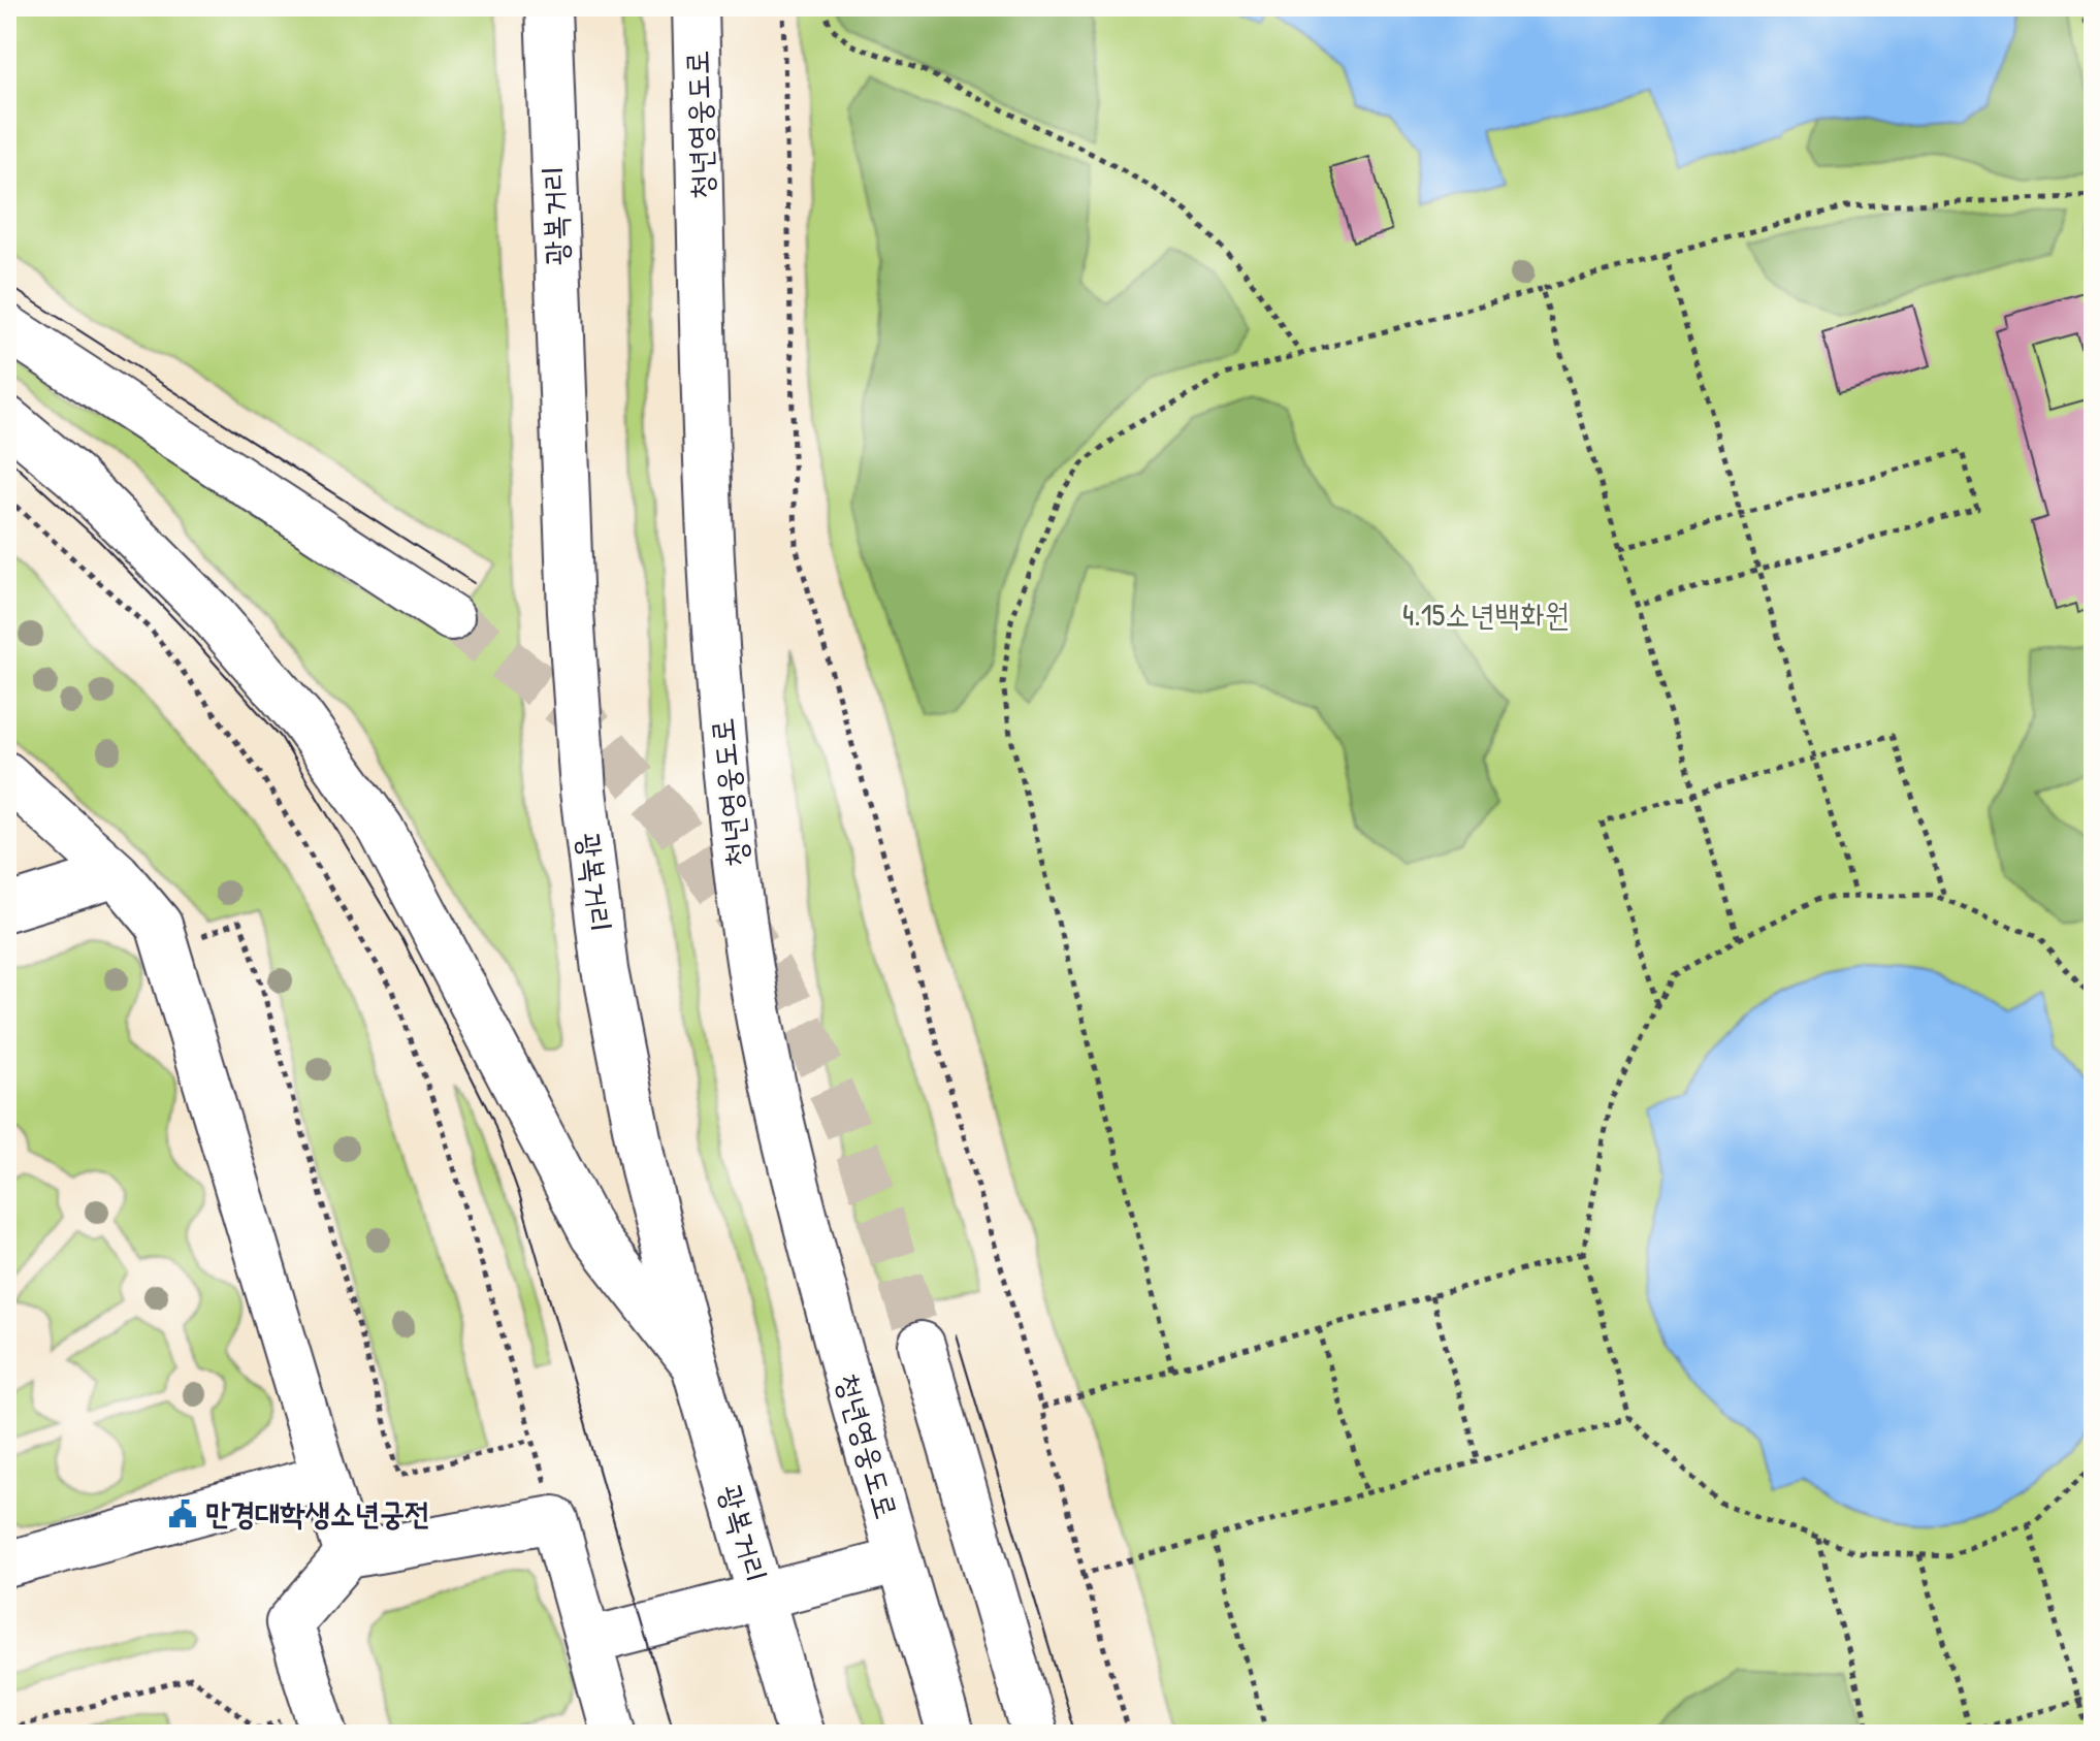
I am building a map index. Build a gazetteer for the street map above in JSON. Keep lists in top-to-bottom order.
{
  "streets": {
    "main road": ["청년영웅도로", "광복거리"]
  },
  "parks": ["4.15소년백화원"],
  "places": {
    "public building": ["만경대학생소년궁전"]
  }
}
